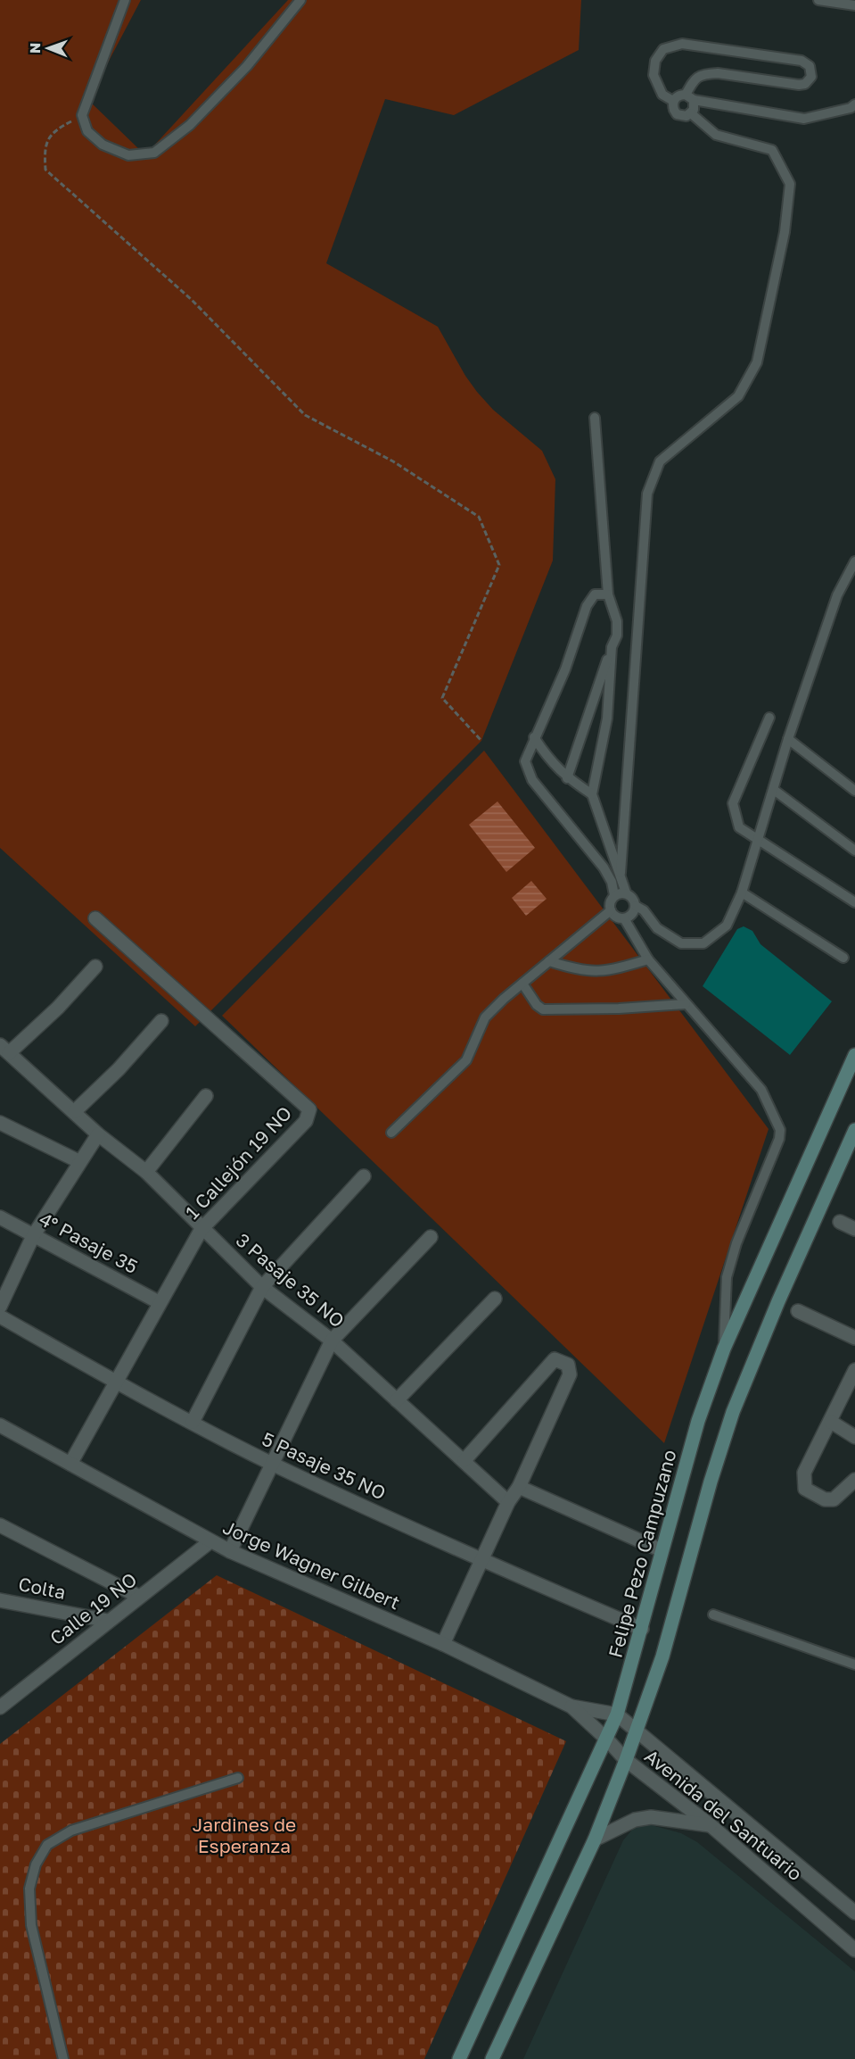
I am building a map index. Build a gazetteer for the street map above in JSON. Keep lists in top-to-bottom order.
{
  "streets": {
    "main road": ["Felipe Pezo Campuzano"],
    "street": [
      "1 Callejón 19 NO",
      "4° Pasaje 35",
      "3 Pasaje 35 NO",
      "5 Pasaje 35 NO",
      "Jorge Wagner Gilbert",
      "Colta",
      "Calle 19 NO",
      "Avenida del Santuario"
    ]
  },
  "crossings": [
    ["1 Callejón 19 NO", "4° Pasaje 35"],
    ["1 Callejón 19 NO", "3 Pasaje 35 NO"],
    ["1 Callejón 19 NO", "5 Pasaje 35 NO"],
    ["1 Callejón 19 NO", "Jorge Wagner Gilbert"],
    ["5 Pasaje 35 NO", "Felipe Pezo Campuzano"],
    ["Felipe Pezo Campuzano", "Jorge Wagner Gilbert"],
    ["Felipe Pezo Campuzano", "Avenida del Santuario"],
    ["Jorge Wagner Gilbert", "Calle 19 NO"],
    ["Jorge Wagner Gilbert", "Avenida del Santuario"],
    ["Colta", "Calle 19 NO"]
  ],
  "parks": ["Jardines de Esperanza"],
  "north": "left"
}
